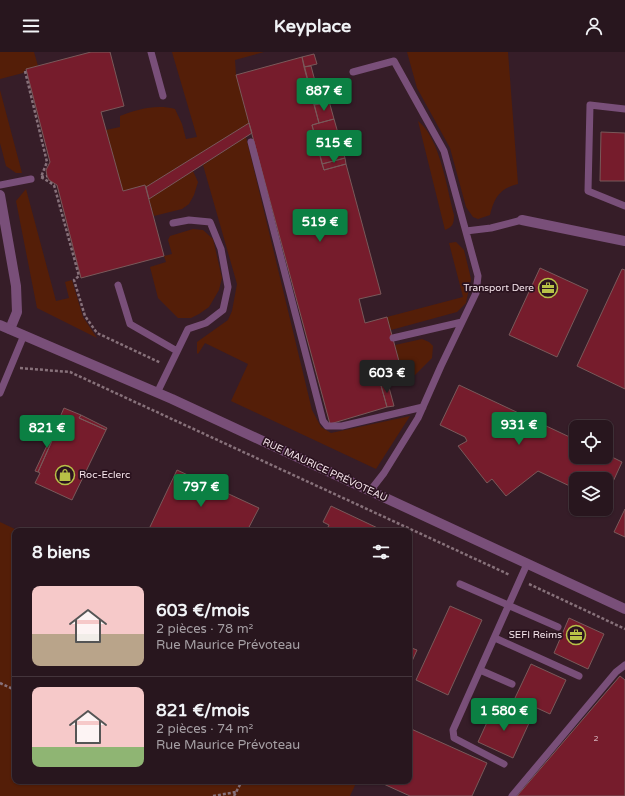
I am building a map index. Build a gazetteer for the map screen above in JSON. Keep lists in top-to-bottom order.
{
  "streets": {
    "street": ["RUE MAURICE PRÉVOTEAU"]
  },
  "places": {
    "office": ["Transport Dere", "SEFI Reims"],
    "shop": ["Roc-Eclerc"]
  },
  "house_numbers": ["2"],
  "page": {
    "header": "Keyplace",
    "price": [
      "887 €",
      "515 €",
      "519 €",
      "603 €",
      "931 €",
      "821 €",
      "797 €",
      "1 580 €"
    ],
    "heading": "8 biens",
    "list": [
      {
        "name": "603 €/mois",
        "note": "2 pièces · 78 m² · Rue Maurice Prévoteau"
      },
      {
        "name": "821 €/mois",
        "note": "2 pièces · 74 m² · Rue Maurice Prévoteau"
      }
    ]
  }
}
